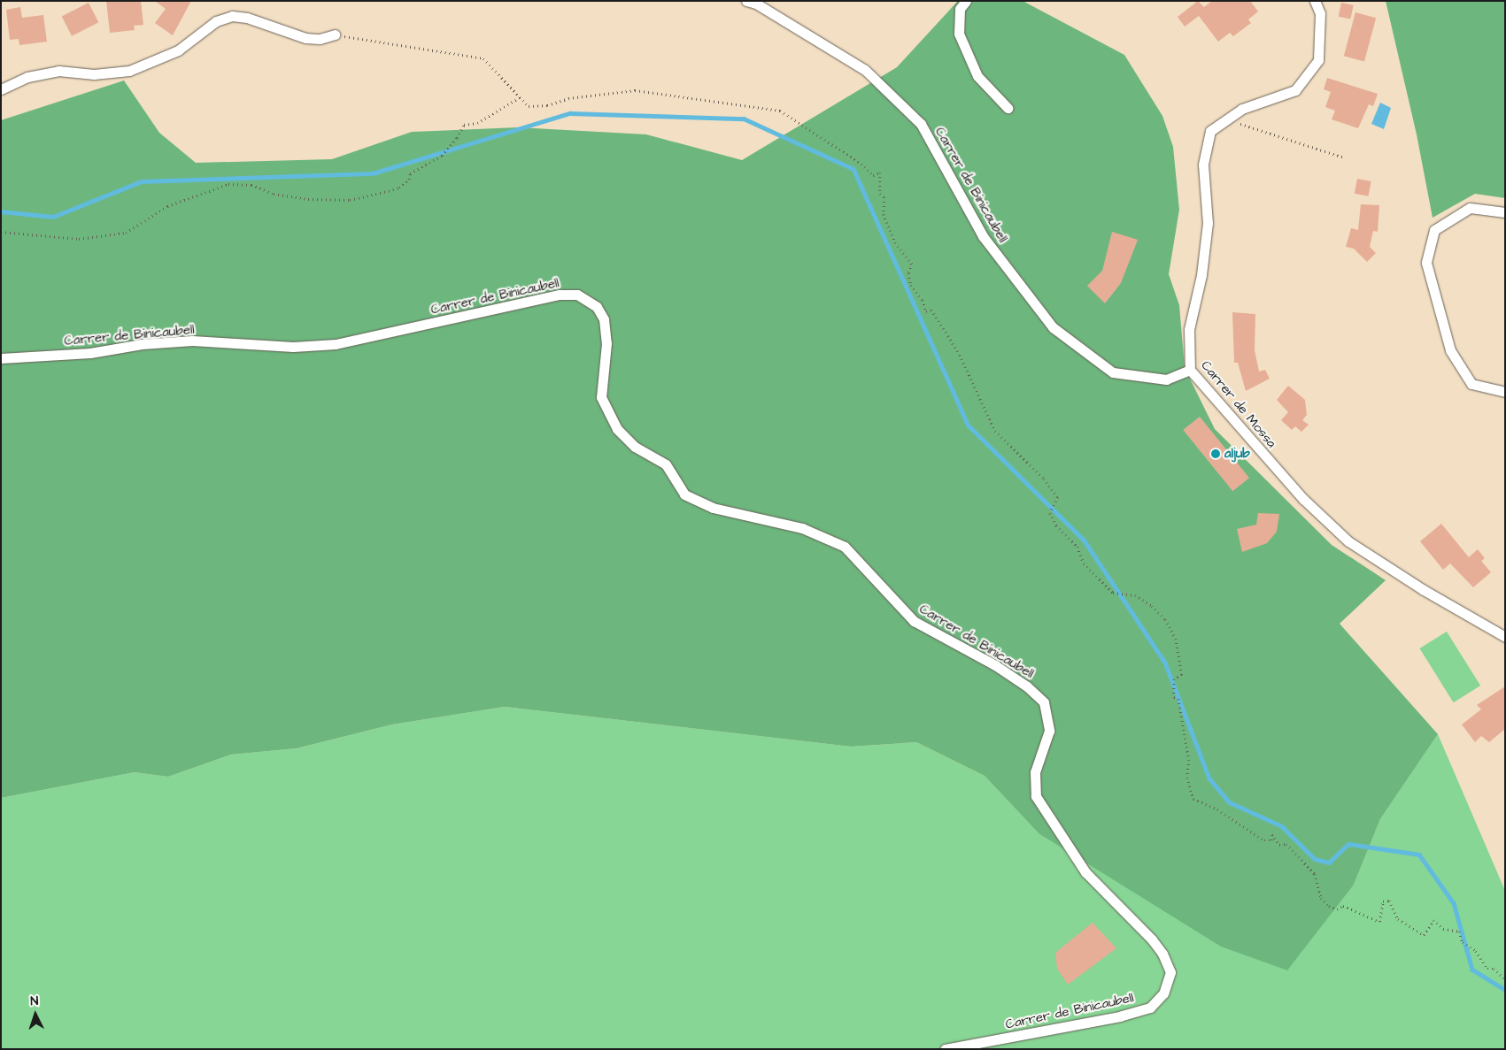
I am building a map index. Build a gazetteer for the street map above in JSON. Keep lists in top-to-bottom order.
{
  "streets": {
    "street": ["Carrer de Binicaubell", "Carrer de Mossa"]
  },
  "crossings": [
    ["Carrer de Binicaubell", "Carrer de Mossa"]
  ],
  "places": ["aljub"],
  "north": "top"
}
